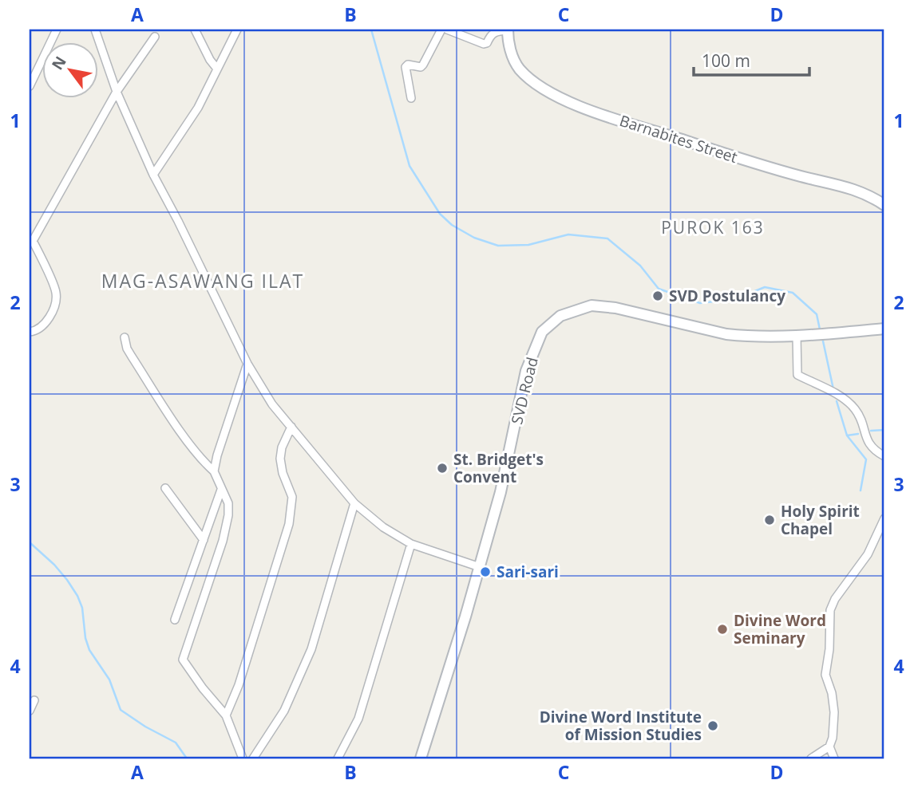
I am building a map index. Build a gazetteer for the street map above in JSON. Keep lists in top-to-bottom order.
{
  "streets": {
    "main road": ["Barnabites Street", "SVD Road"]
  },
  "districts": ["PUROK 163", "MAG-ASAWANG ILAT"],
  "places": [
    "SVD Postulancy",
    "St. Bridget's Convent",
    "Holy Spirit Chapel",
    "Sari-sari",
    "Divine Word Seminary",
    "Divine Word Institute of Mission Studies"
  ],
  "scale_bar": "100 m",
  "north": "top left",
  "grid": {
    "columns": [
      "A",
      "B",
      "C",
      "D"
    ],
    "rows": [
      "1",
      "2",
      "3",
      "4"
    ]
  }
}
